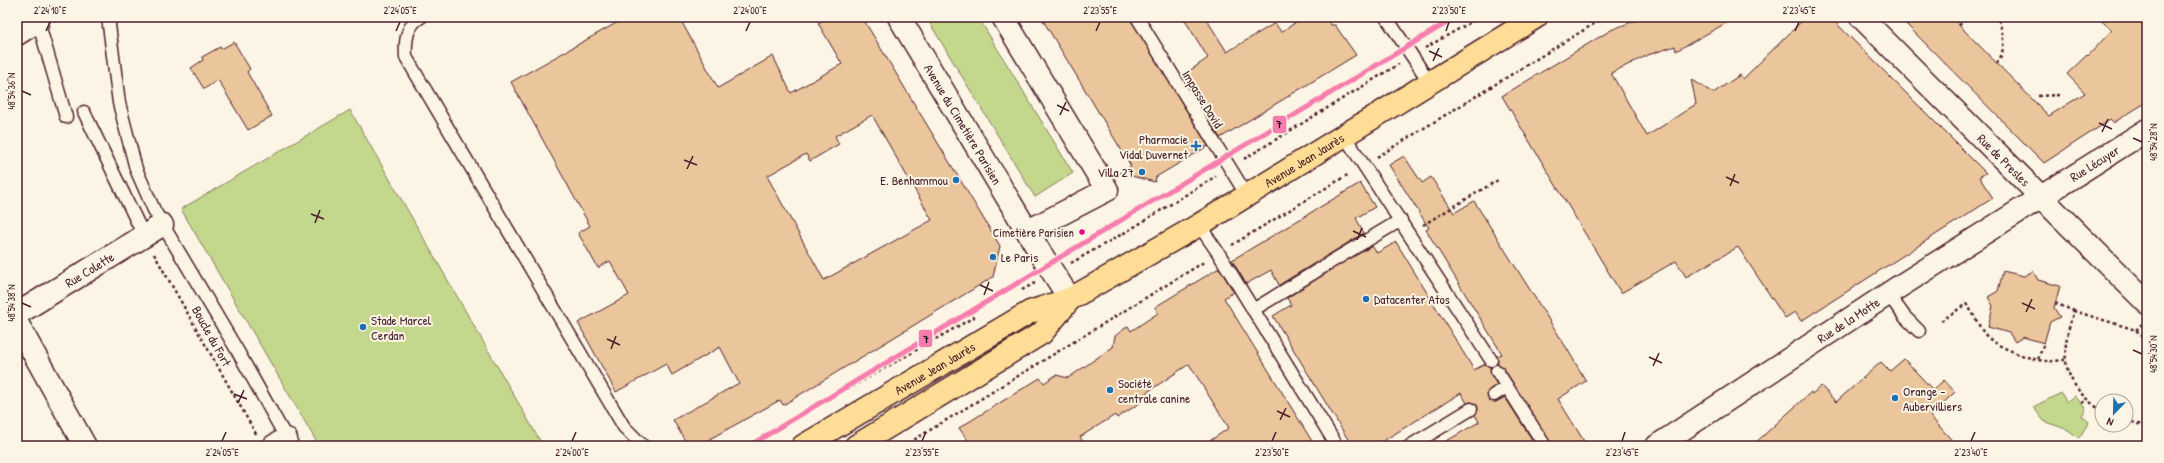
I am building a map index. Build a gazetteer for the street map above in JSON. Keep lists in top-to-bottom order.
{
  "streets": {
    "main road": ["Avenue Jean Jaurès"],
    "street": [
      "Avenue du Cimetière Parisien",
      "Rue de Presles",
      "Rue Lécuyer",
      "Rue Colette",
      "Rue de la Motte"
    ],
    "lane": ["Impasse David"],
    "path": ["Boucle du Fort"]
  },
  "crossings": [
    ["Impasse David", "Avenue Jean Jaurès"],
    ["Avenue du Cimetière Parisien", "Avenue Jean Jaurès"],
    ["Rue de Presles", "Rue Lécuyer"],
    ["Rue de Presles", "Rue de la Motte"],
    ["Rue Lécuyer", "Rue de la Motte"],
    ["Rue Colette", "Boucle du Fort"]
  ],
  "places": {
    "health": ["Pharmacie Vidal Duvernet"],
    "other": [
      "Villa 27",
      "E. Benhammou",
      "Cimetière Parisien",
      "Le Paris",
      "Datacenter Atos",
      "Stade Marcel Cerdan",
      "Société centrale canine",
      "Orange - Aubervilliers"
    ]
  },
  "lines": ["transit line 7"],
  "north": "bottom left",
  "coordinates": [
    "2°24'10\"E",
    "2°24'05\"E",
    "2°24'00\"E",
    "2°23'55\"E",
    "2°23'50\"E",
    "2°23'45\"E",
    "48°54'36\"N",
    "48°54'28\"N",
    "48°54'38\"N",
    "48°54'30\"N",
    "2°23'40\"E"
  ]
}
